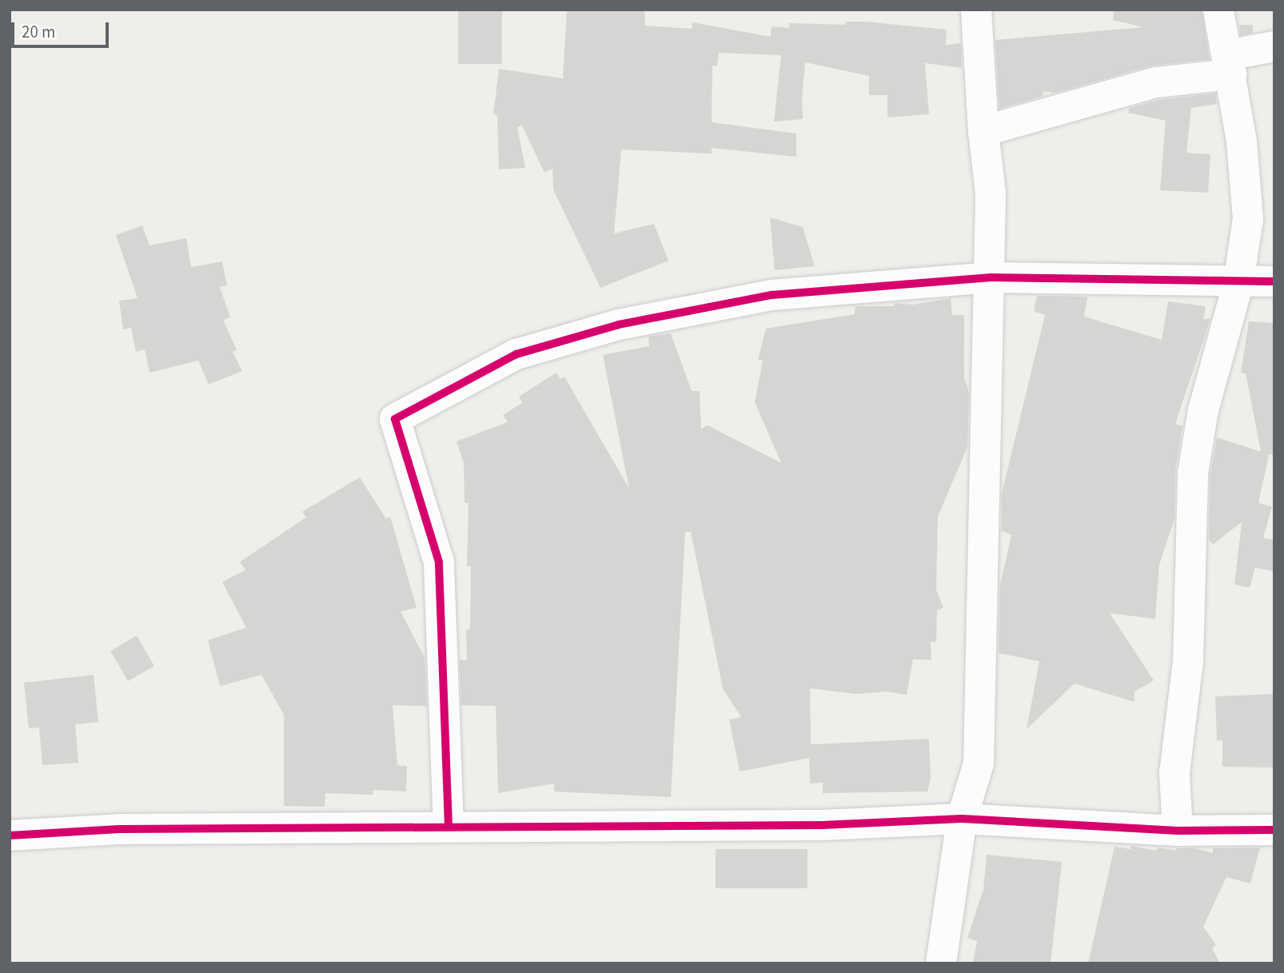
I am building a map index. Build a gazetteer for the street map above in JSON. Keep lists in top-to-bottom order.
{
  "scale_bar": "20 m"
}
